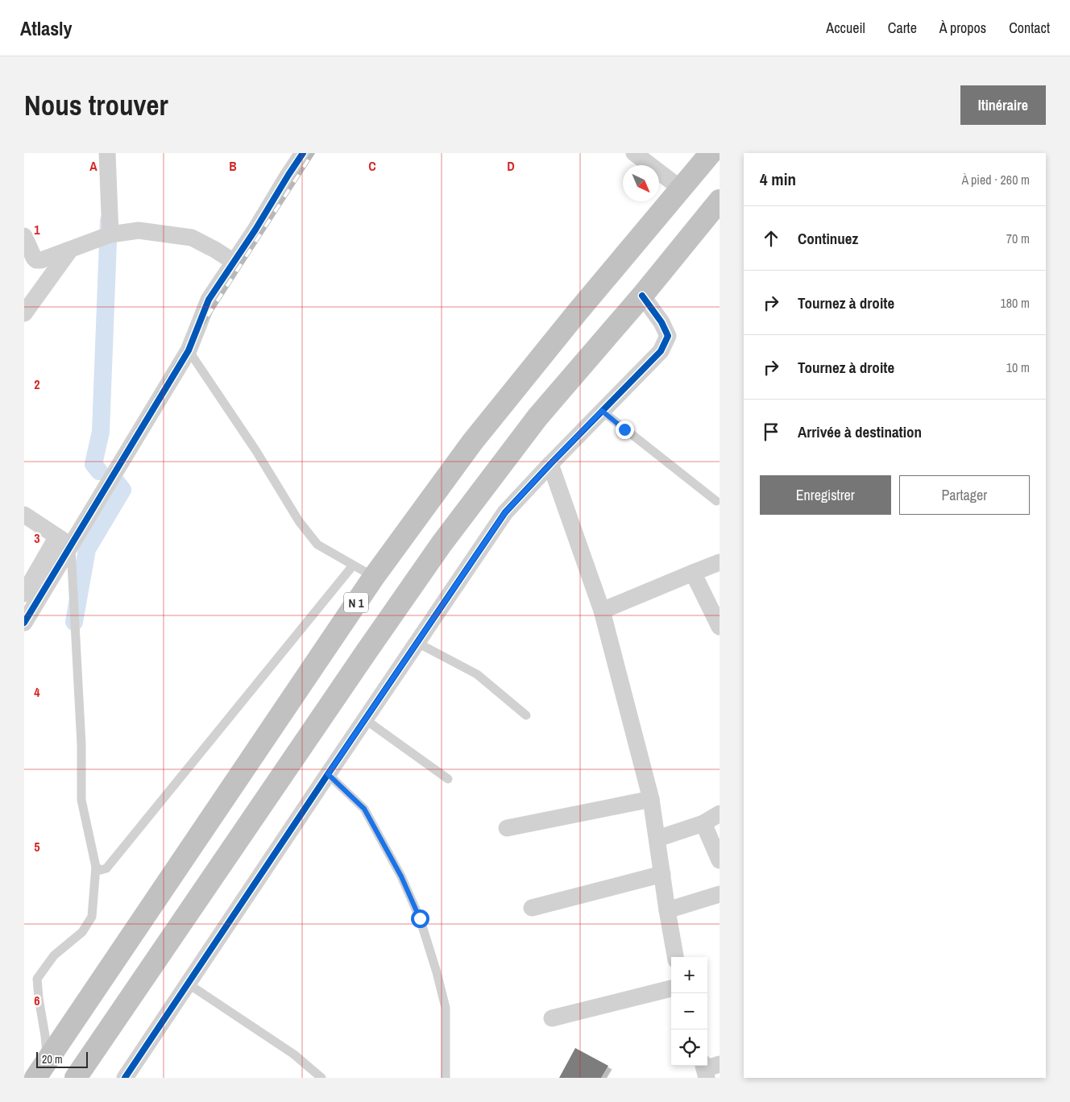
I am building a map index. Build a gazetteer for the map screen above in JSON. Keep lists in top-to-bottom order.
{
  "streets": {
    "highway": ["N 1"]
  },
  "scale_bar": "20 m",
  "north": "bottom right",
  "page": {
    "header": "Atlasly",
    "nav": [
      "Accueil",
      "Carte",
      "À propos",
      "Contact"
    ],
    "buttons": [
      "Itinéraire",
      ["Enregistrer", "Partager"]
    ],
    "title": "Nous trouver",
    "heading": ["4 min", "À pied · 260 m"],
    "list": [
      ["Continuez", "70 m"],
      ["Tournez à droite", "180 m"],
      ["Tournez à droite", "10 m"],
      "Arrivée à destination"
    ],
    "map_buttons": ["+", "−"],
    "scale": "20 m"
  },
  "grid": {
    "columns": [
      "A",
      "B",
      "C",
      "D"
    ],
    "rows": [
      "1",
      "2",
      "3",
      "4",
      "5",
      "6"
    ]
  }
}
